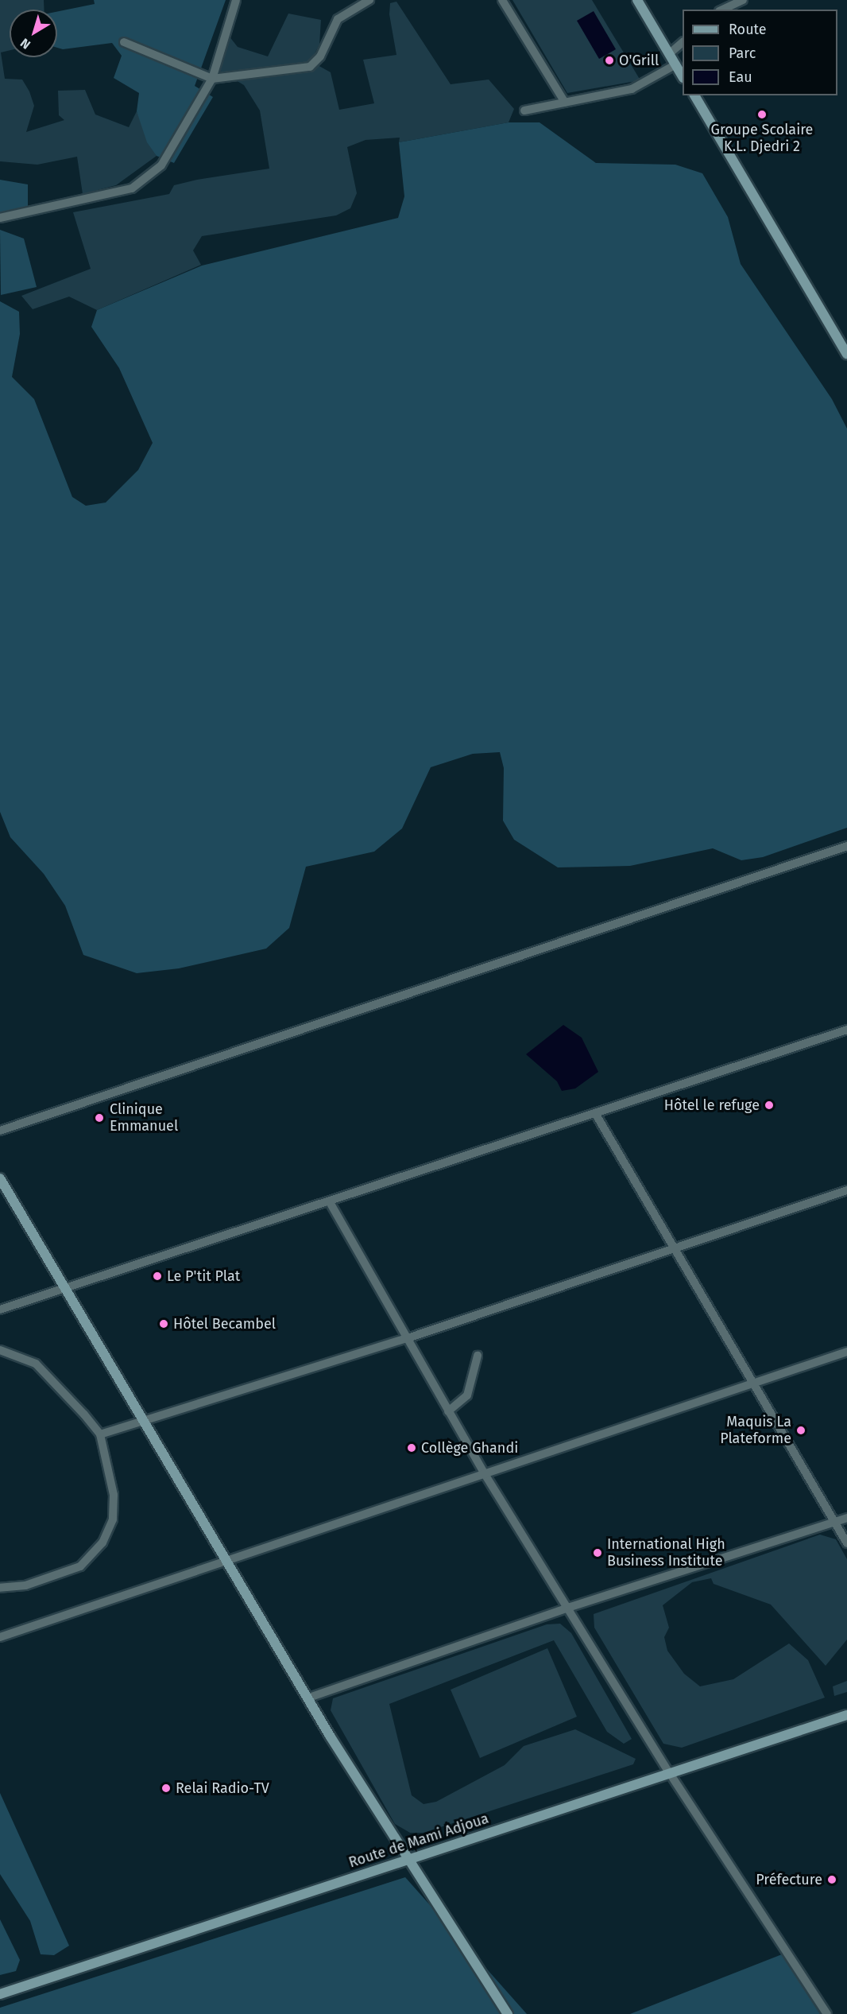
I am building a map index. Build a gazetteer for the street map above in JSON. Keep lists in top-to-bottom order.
{
  "streets": {
    "street": ["Route de Mami Adjoua"]
  },
  "places": [
    "O'Grill",
    "Groupe Scolaire K.L. Djedri 2",
    "Hôtel le refuge",
    "Clinique Emmanuel",
    "Le P'tit Plat",
    "Hôtel Becambel",
    "Maquis La Plateforme",
    "Collège Ghandi",
    "International High Business Institute",
    "Relai Radio-TV",
    "Préfecture"
  ],
  "legend": ["Route", "Parc", "Eau"],
  "north": "bottom left"
}
